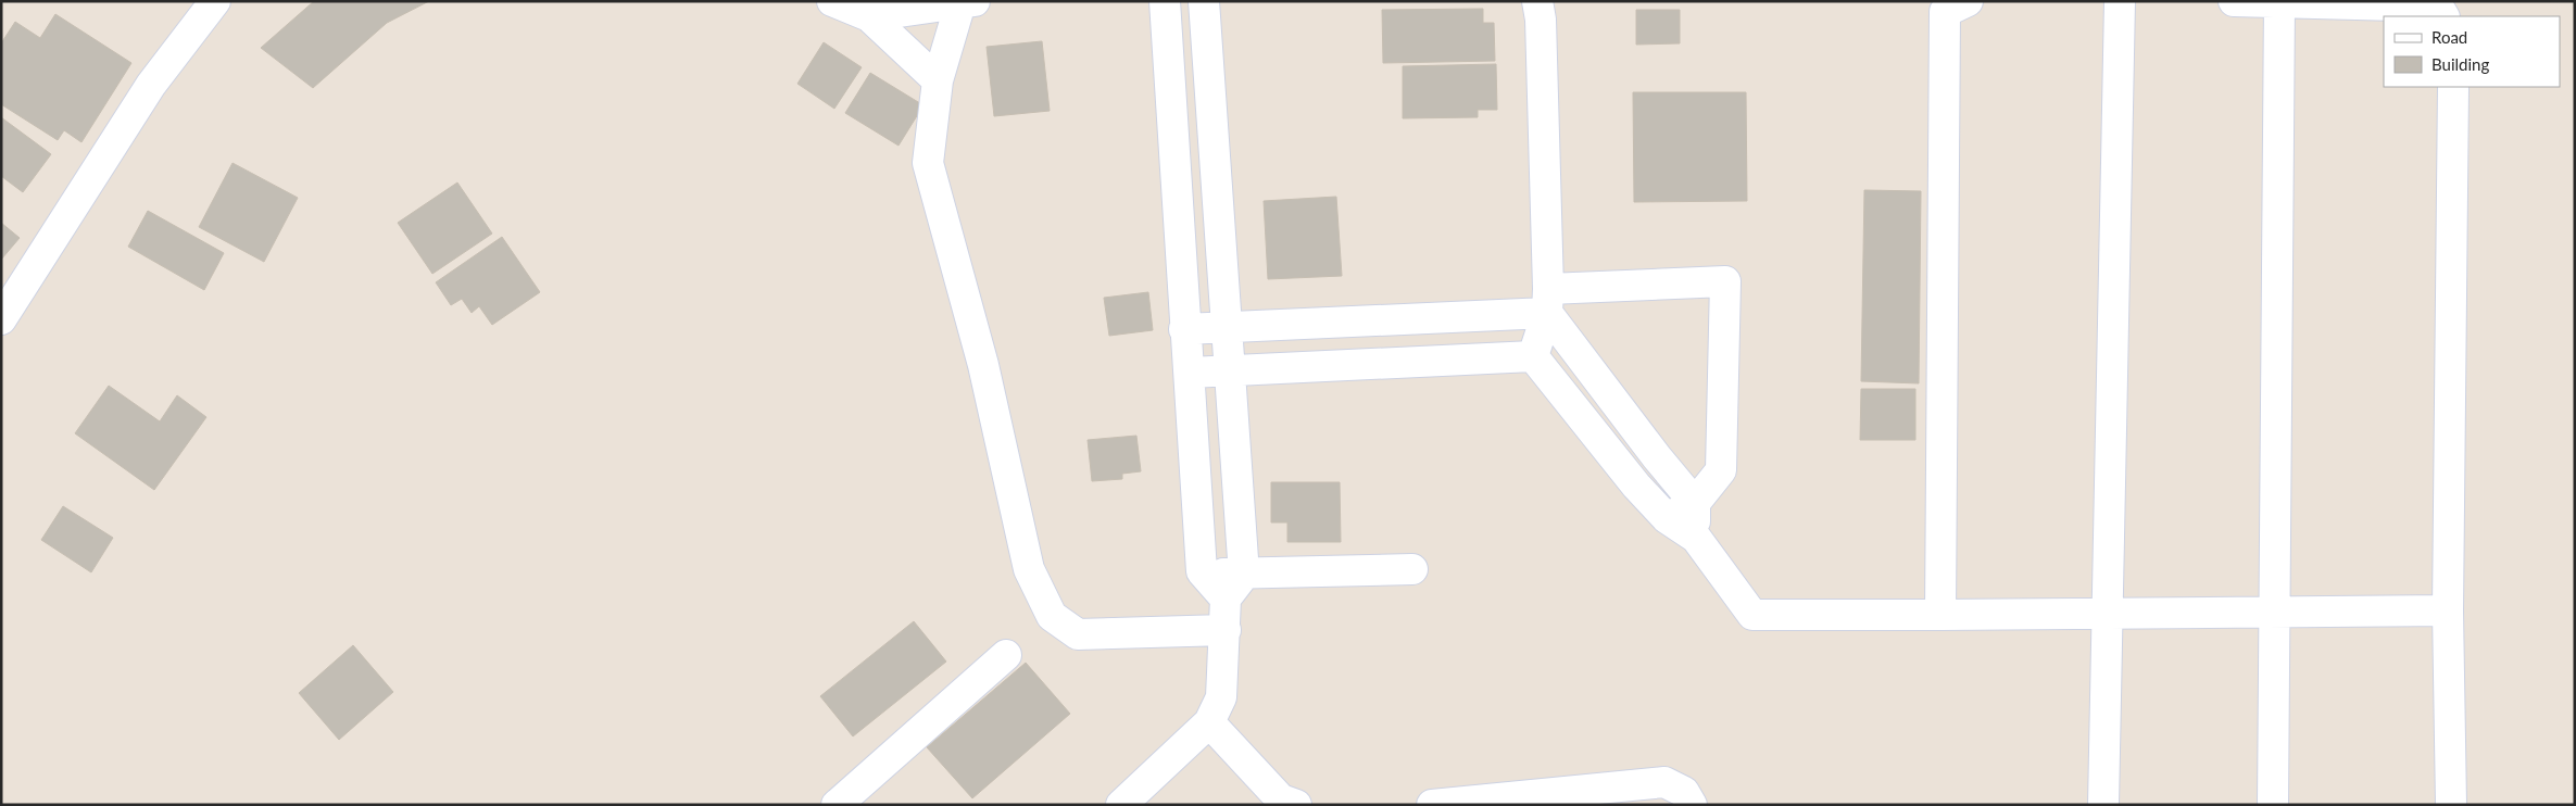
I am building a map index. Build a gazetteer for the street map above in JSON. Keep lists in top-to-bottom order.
{
  "legend": ["Road", "Building"]
}
